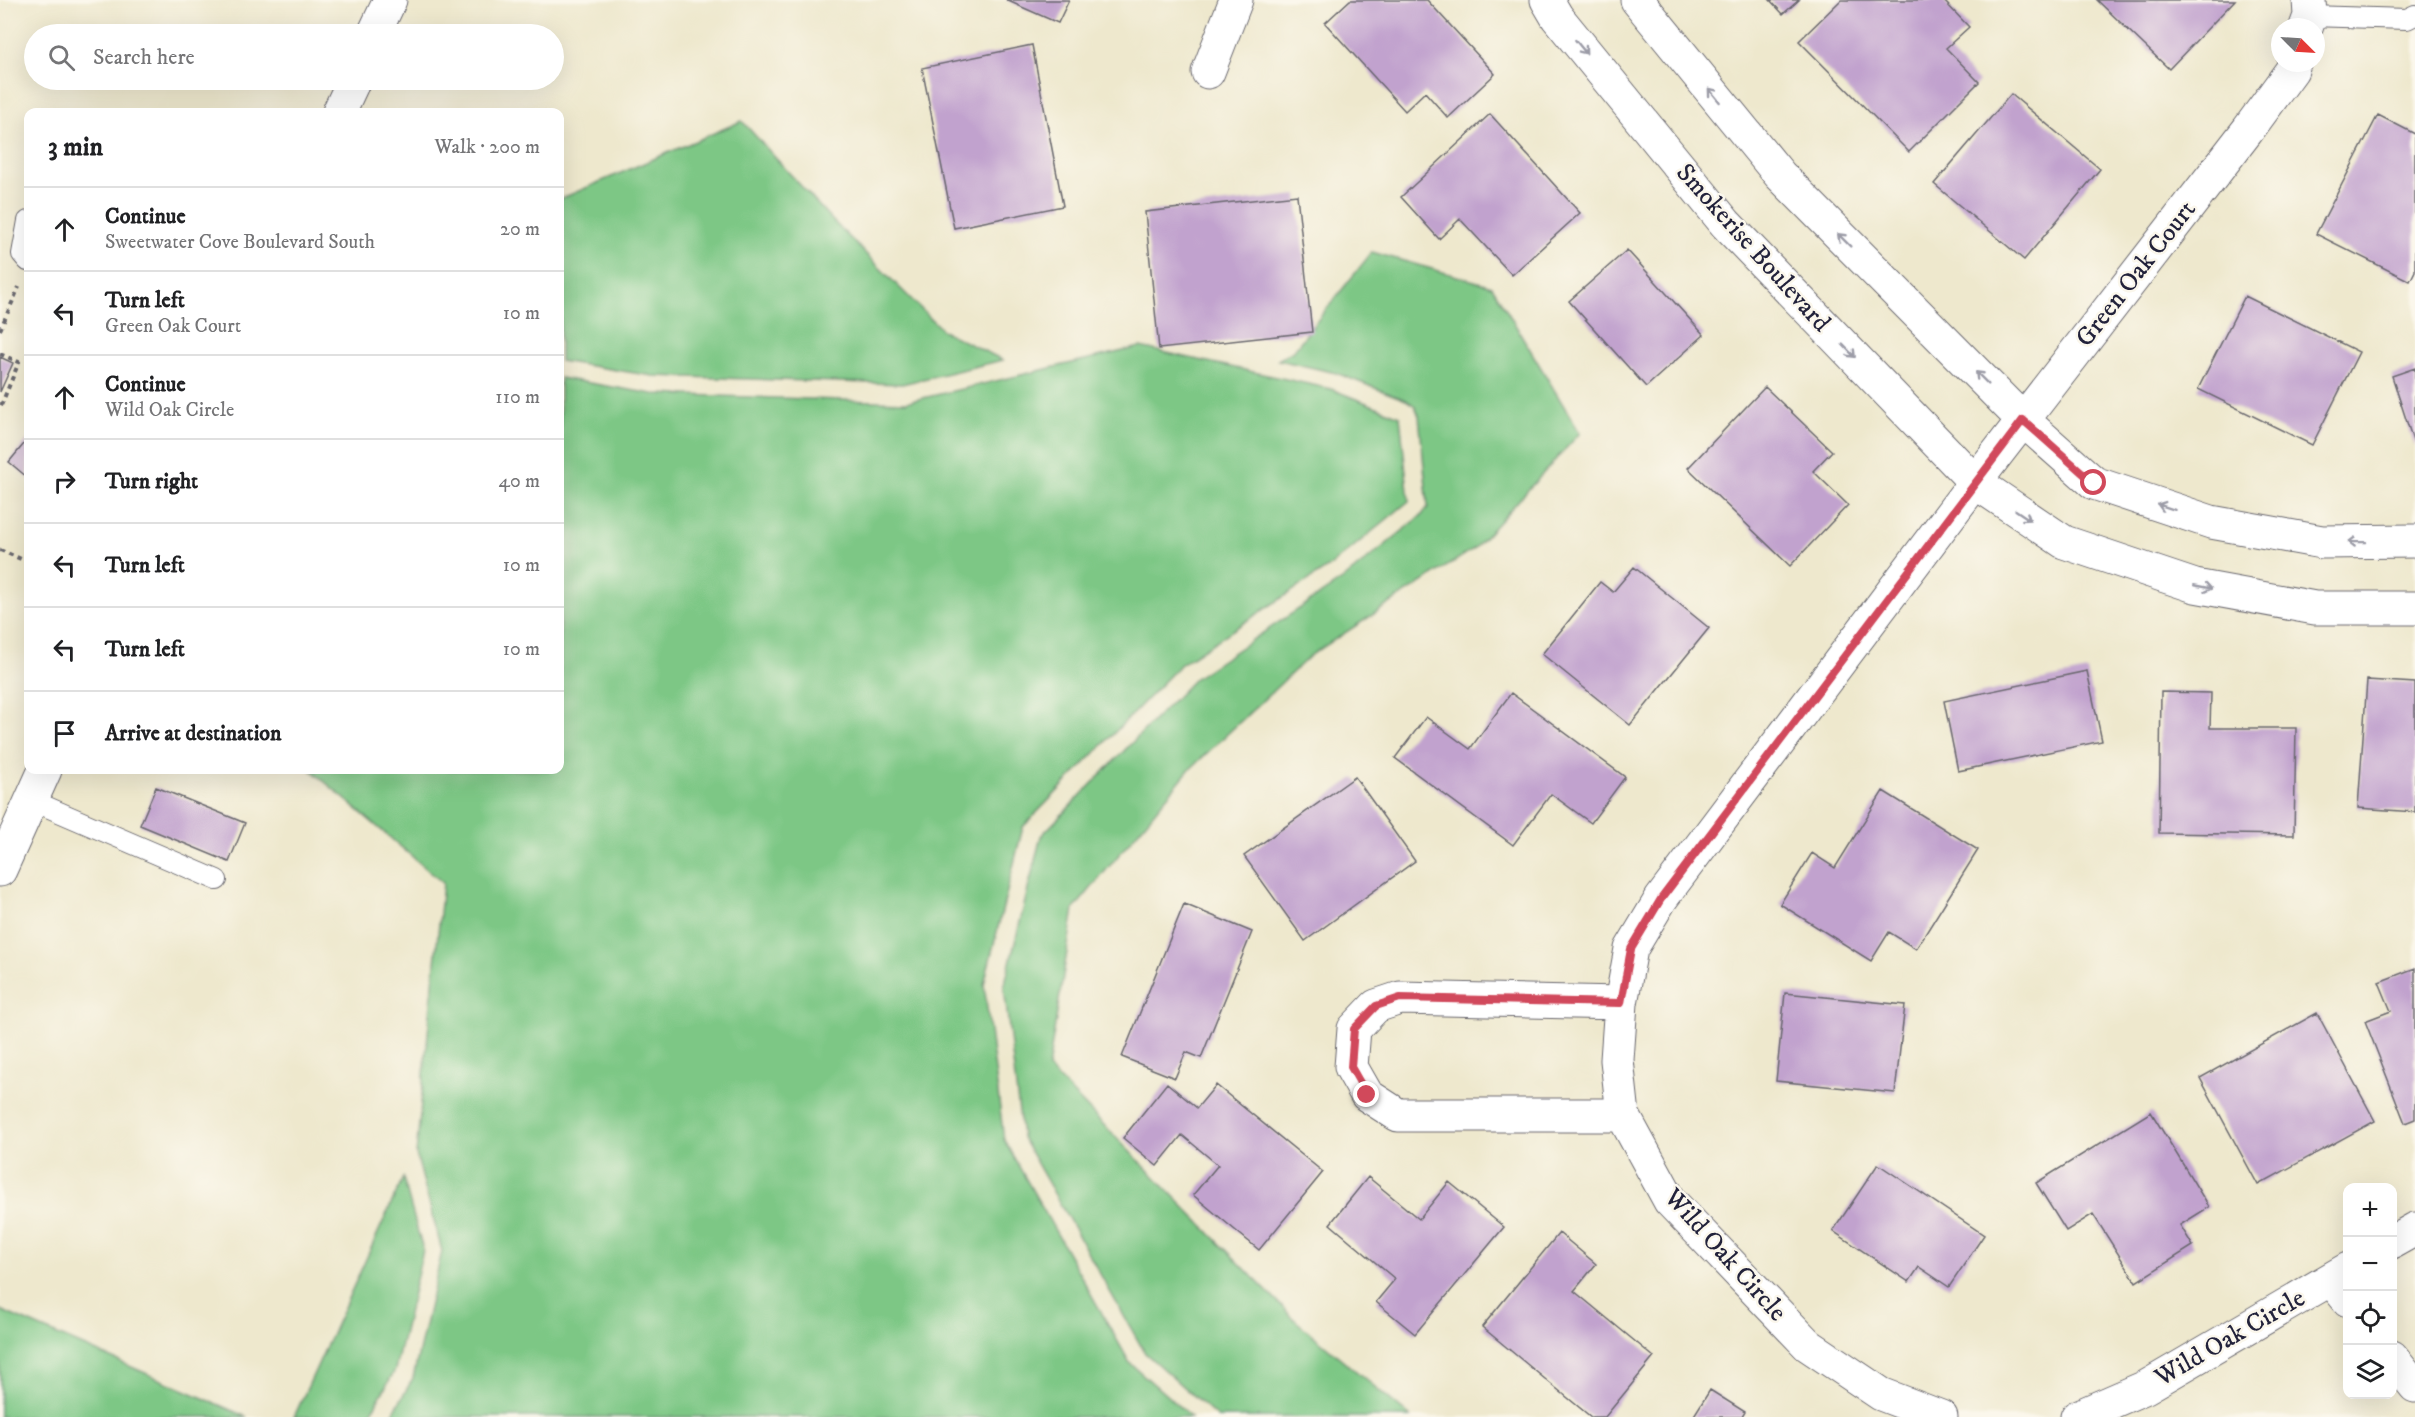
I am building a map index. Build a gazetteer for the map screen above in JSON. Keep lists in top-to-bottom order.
{
  "streets": {
    "street": ["Smokerise Boulevard", "Green Oak Court", "Wild Oak Circle"]
  },
  "crossings": [
    ["Smokerise Boulevard", "Green Oak Court"],
    ["Smokerise Boulevard", "Wild Oak Circle"],
    ["Green Oak Court", "Wild Oak Circle"]
  ],
  "north": "bottom right",
  "page": {
    "search": "Search here",
    "heading": ["3 min", "Walk · 200 m"],
    "list": [
      ["Continue", "Sweetwater Cove Boulevard South", "20 m"],
      ["Turn left", "Green Oak Court", "10 m"],
      ["Continue", "Wild Oak Circle", "110 m"],
      ["Turn right", "40 m"],
      ["Turn left", "10 m"],
      ["Turn left", "10 m"],
      "Arrive at destination"
    ],
    "map_buttons": ["+", "−"]
  }
}
